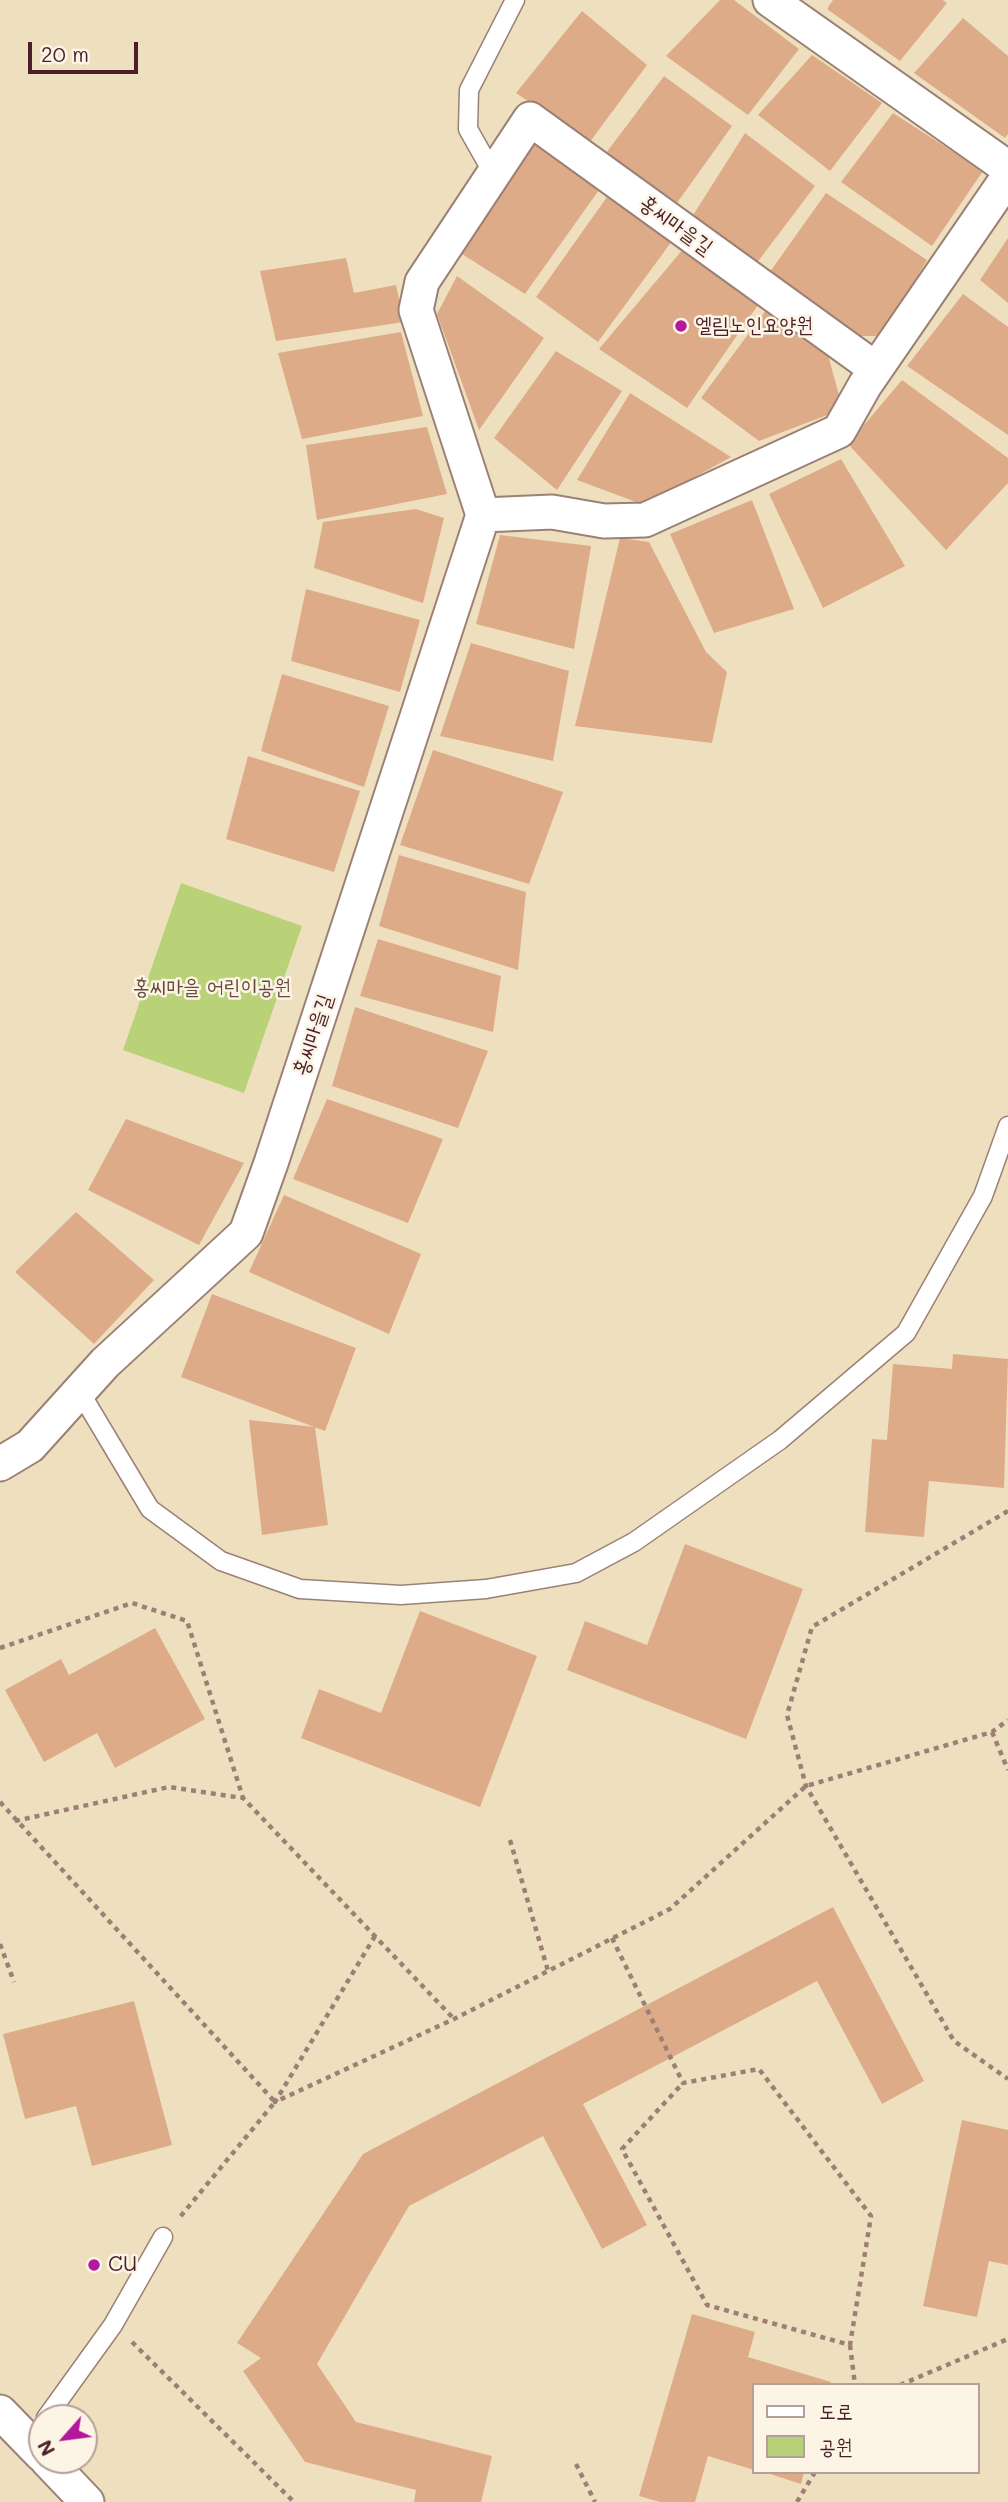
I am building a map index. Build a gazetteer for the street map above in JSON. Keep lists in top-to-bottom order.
{
  "streets": {
    "street": ["홍씨마을길"]
  },
  "parks": ["홍씨마을 어린이공원"],
  "places": ["엘림노인요양원", "CU"],
  "legend": ["도로", "공원"],
  "scale_bar": "20 m",
  "north": "bottom left"
}
